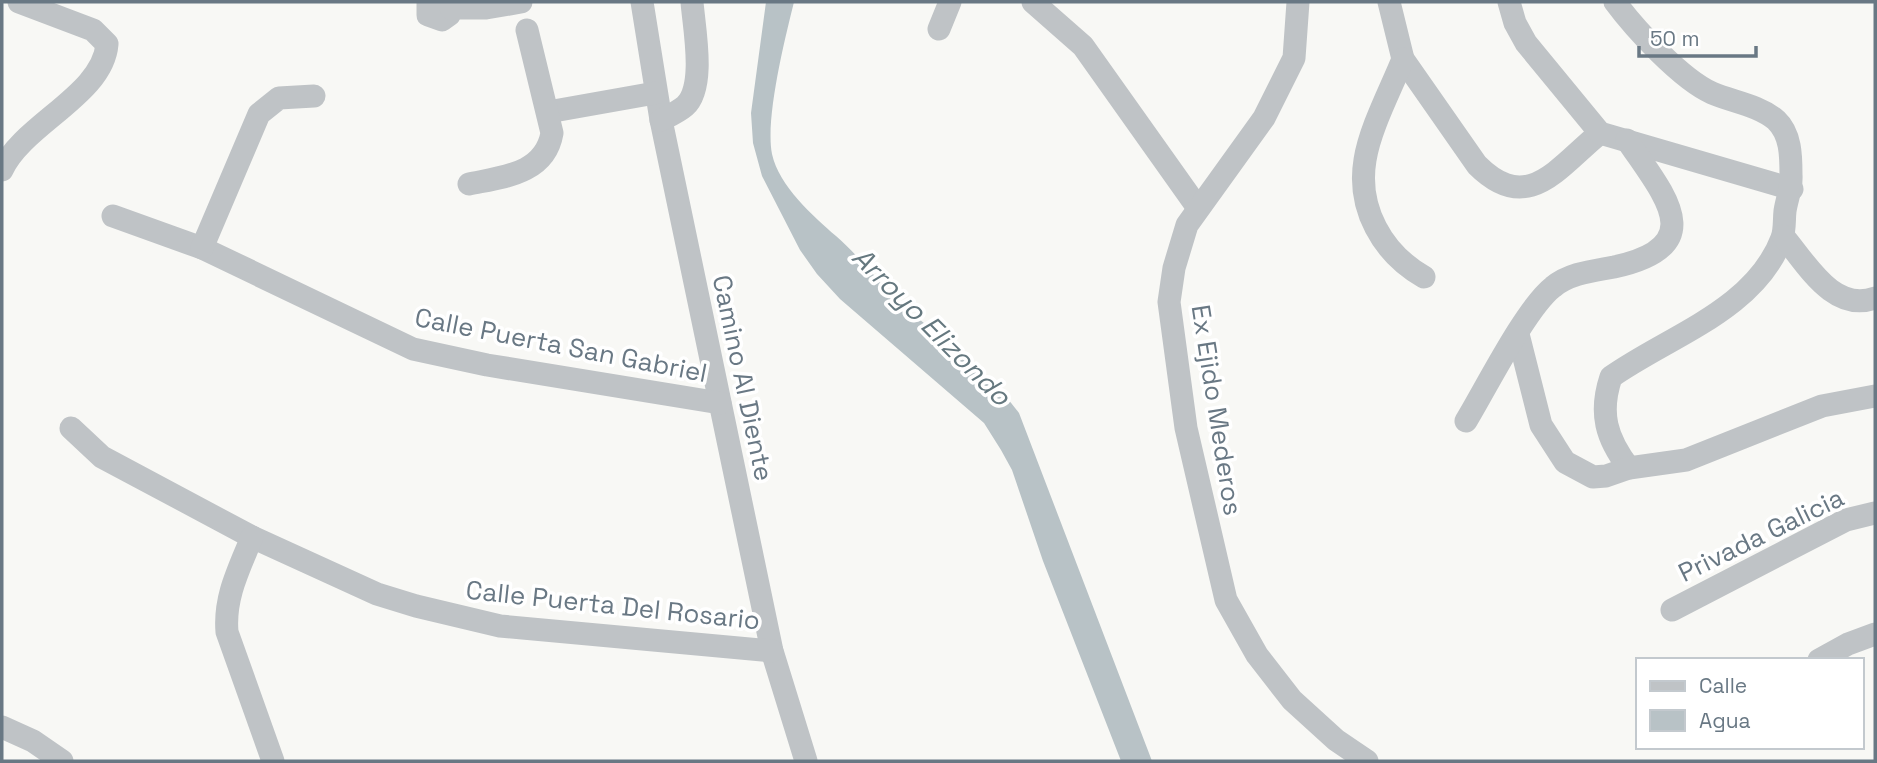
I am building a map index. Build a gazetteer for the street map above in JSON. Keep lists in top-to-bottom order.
{
  "streets": {
    "street": [
      "Calle Puerta San Gabriel",
      "Camino Al Diente",
      "Ex Ejido Mederos",
      "Privada Galicia",
      "Calle Puerta Del Rosario"
    ]
  },
  "crossings": [
    ["Calle Puerta San Gabriel", "Camino Al Diente"],
    ["Camino Al Diente", "Calle Puerta Del Rosario"]
  ],
  "water": ["Arroyo Elizondo"],
  "legend": ["Calle", "Agua"],
  "scale_bar": "50 m"
}
